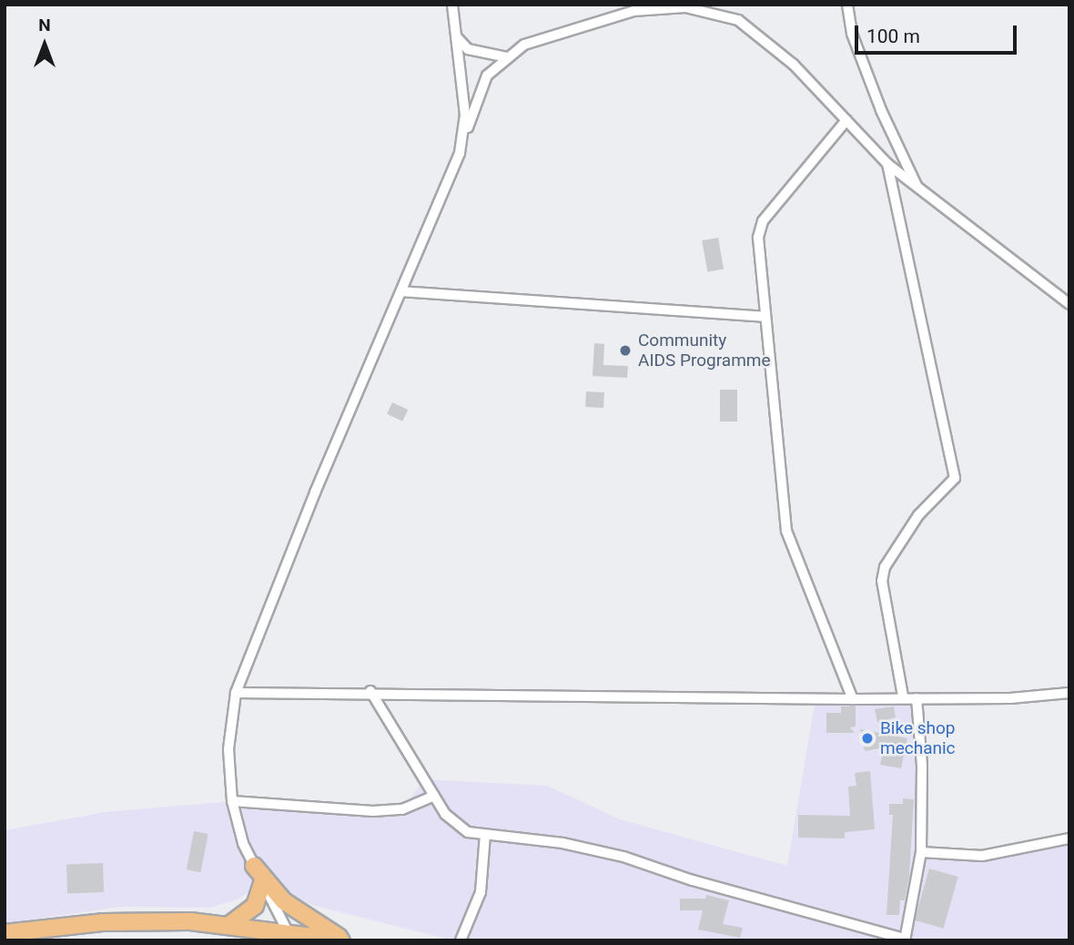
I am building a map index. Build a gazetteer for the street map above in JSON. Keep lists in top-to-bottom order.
{
  "places": ["Community AIDS Programme", "Bike shop mechanic"],
  "scale_bar": "100 m",
  "north": "top"
}
